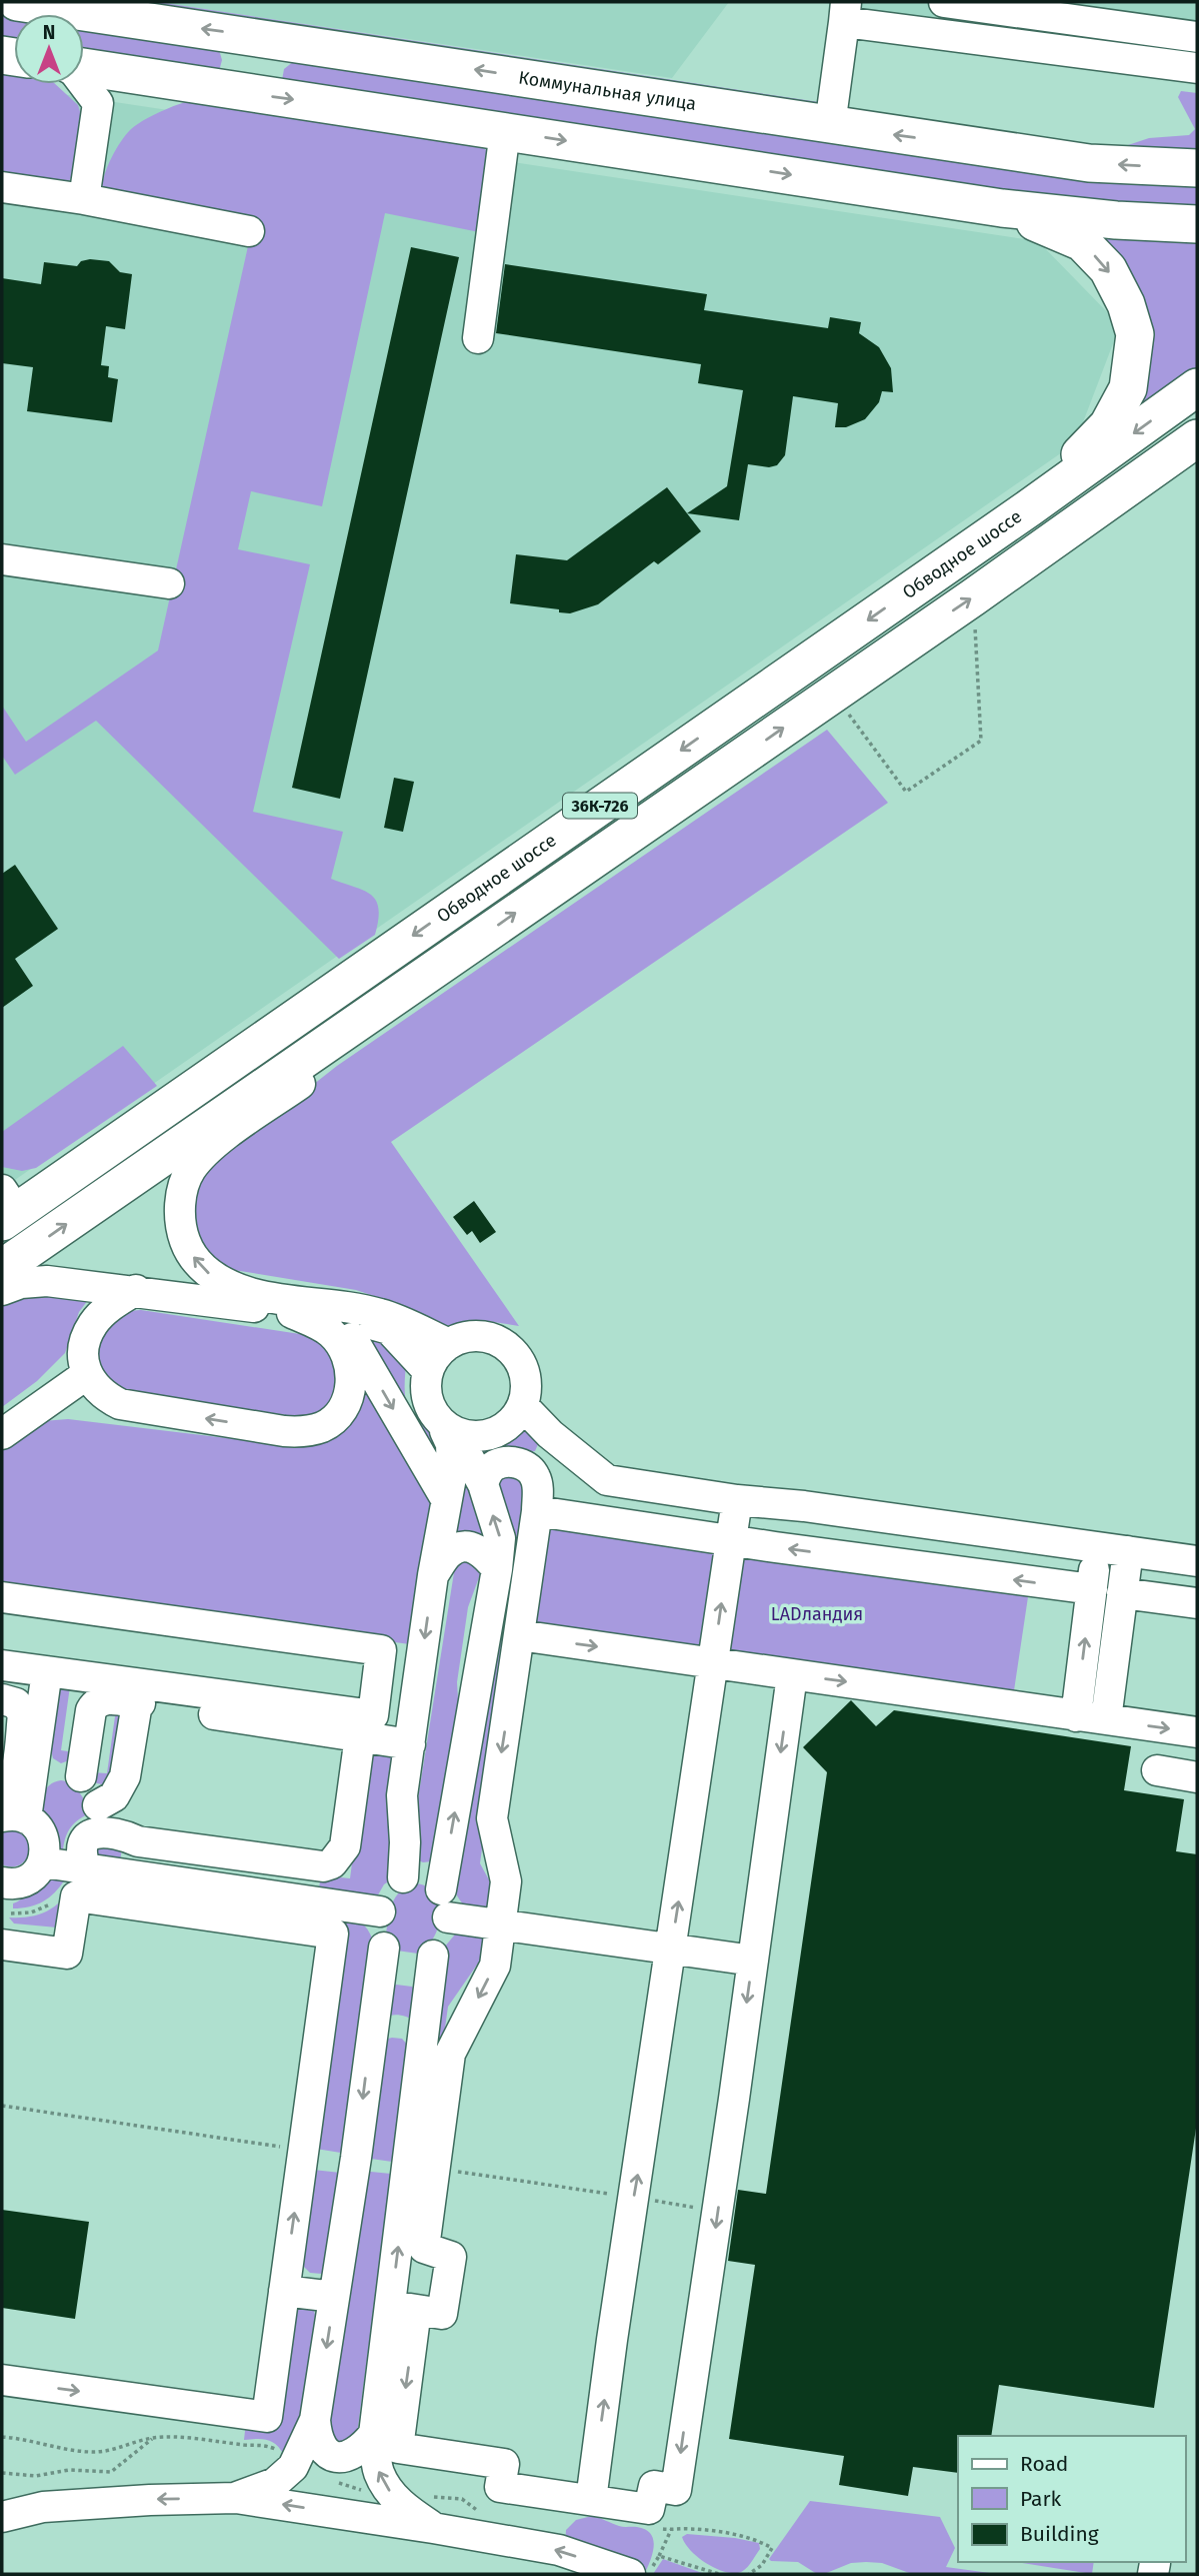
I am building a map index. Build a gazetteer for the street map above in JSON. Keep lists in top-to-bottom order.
{
  "streets": {
    "main road": ["Коммунальная улица", "Обводное шоссе", "36К-726"]
  },
  "parks": ["LADландия"],
  "legend": ["Road", "Park", "Building"],
  "north": "top"
}
